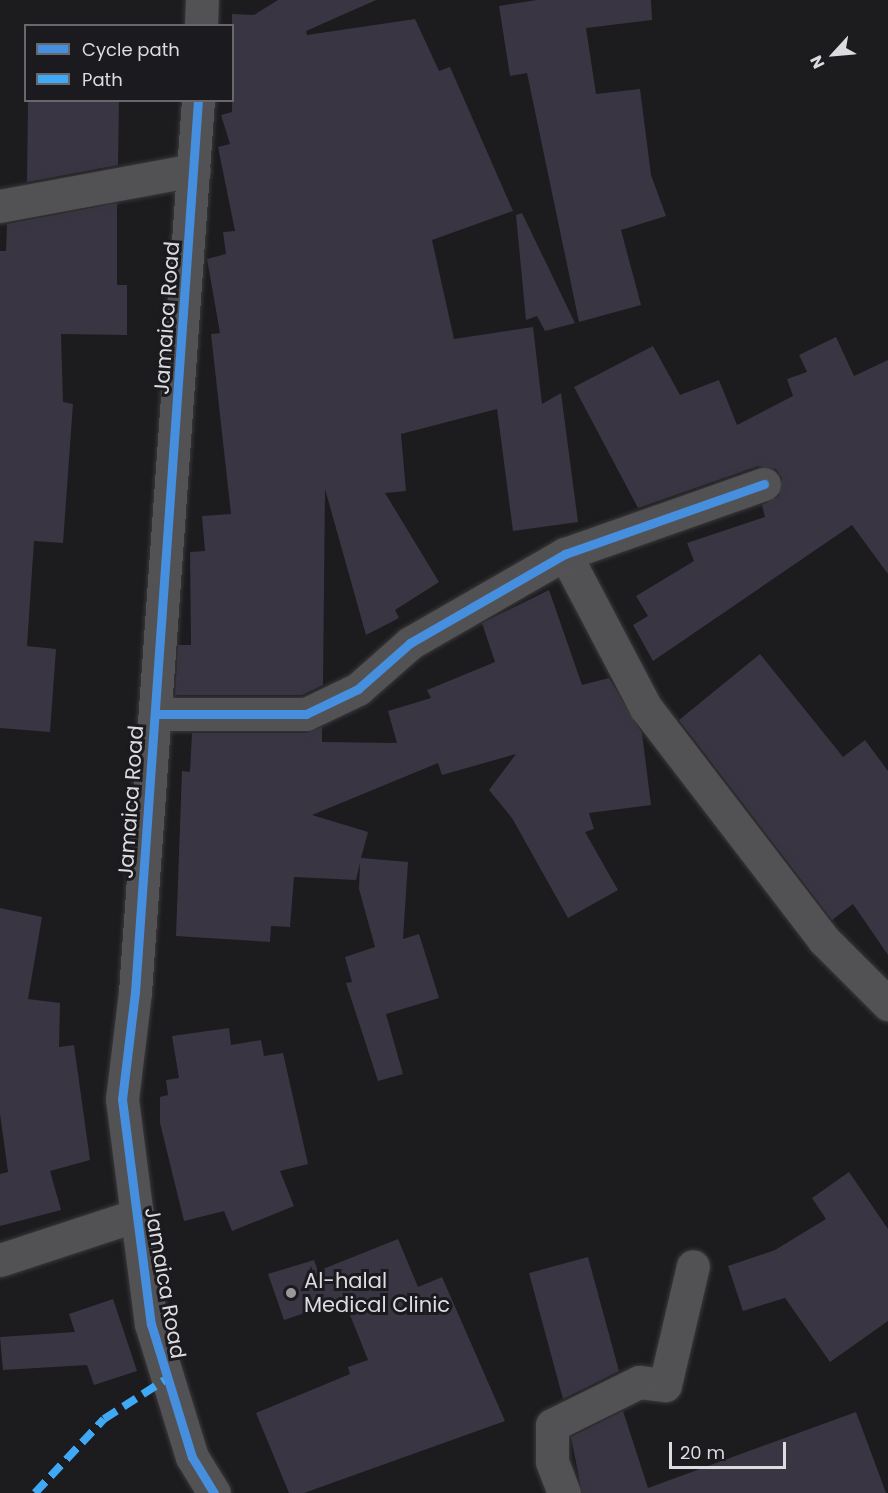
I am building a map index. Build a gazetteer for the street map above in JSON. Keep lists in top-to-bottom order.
{
  "streets": {
    "street": ["Jamaica Road"]
  },
  "places": ["Al-halal Medical Clinic"],
  "legend": ["Cycle path", "Path"],
  "scale_bar": "20 m",
  "north": "bottom left"
}
